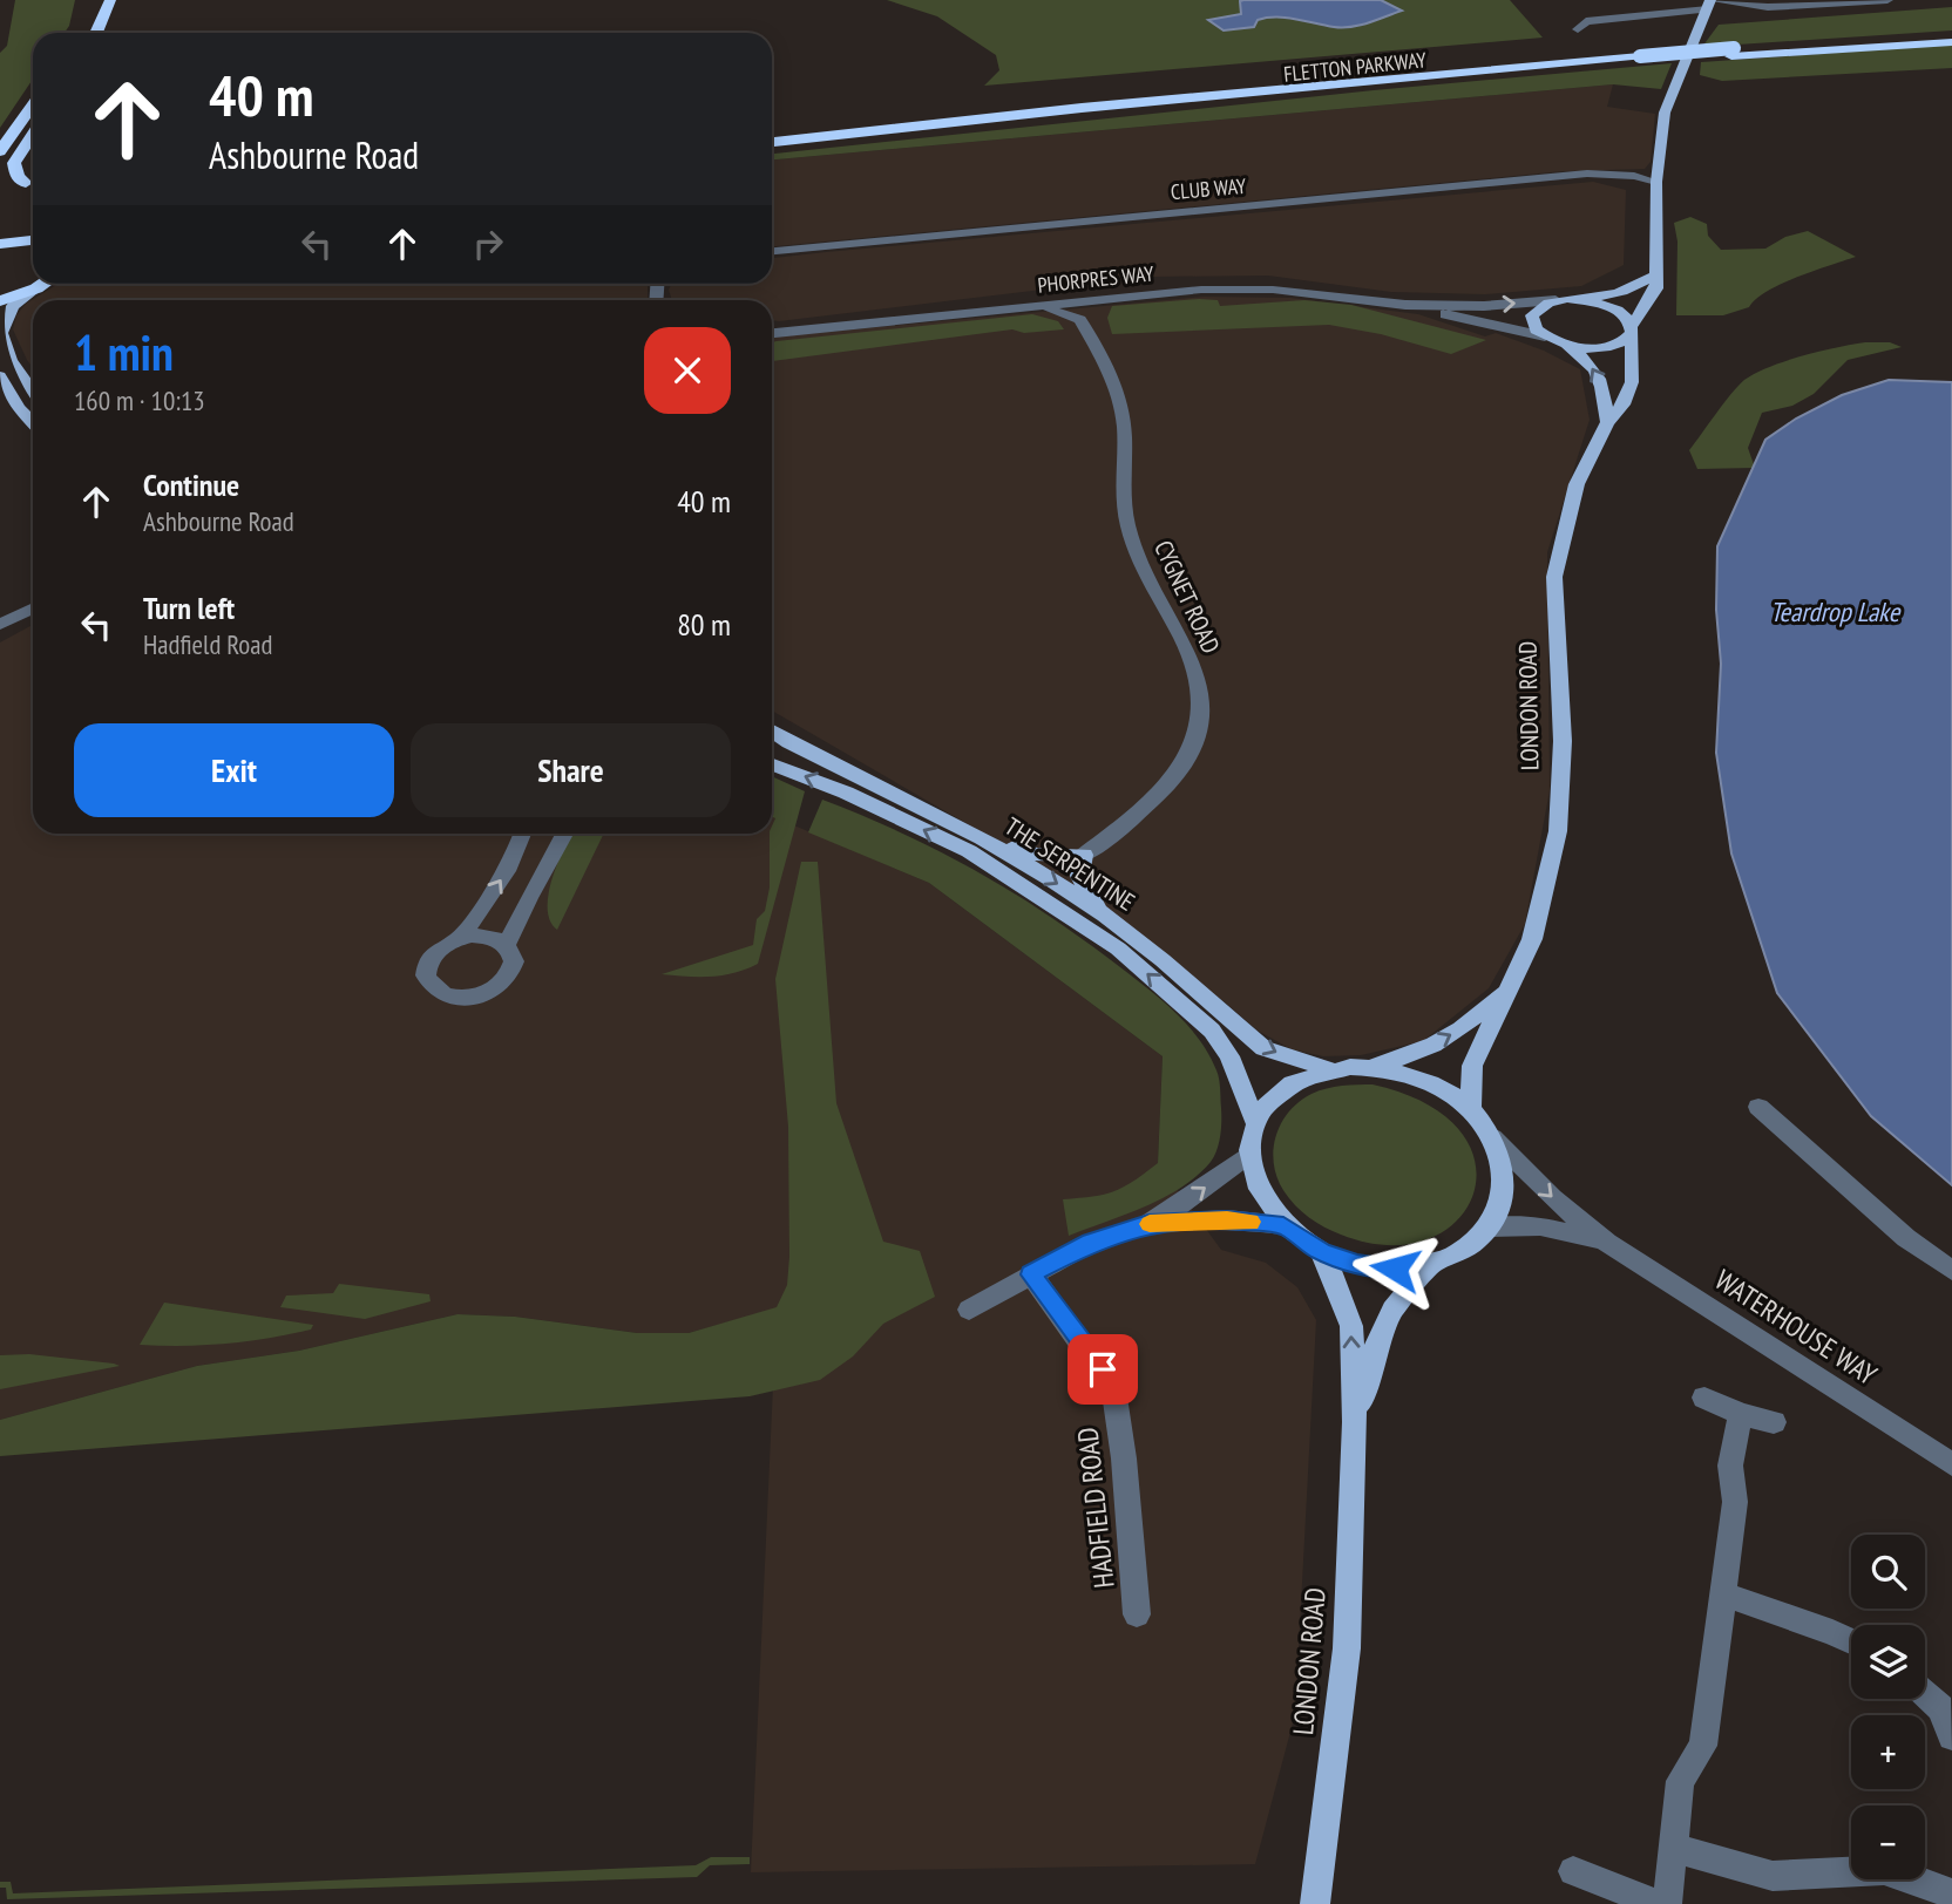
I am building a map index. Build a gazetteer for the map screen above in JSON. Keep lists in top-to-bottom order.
{
  "streets": {
    "highway": ["FLETTON PARKWAY"],
    "main road": ["LONDON ROAD", "THE SERPENTINE"],
    "street": [
      "CLUB WAY",
      "PHORPRES WAY",
      "CYGNET ROAD",
      "WATERHOUSE WAY",
      "HADFIELD ROAD"
    ]
  },
  "crossings": [
    ["LONDON ROAD", "THE SERPENTINE"],
    ["LONDON ROAD", "WATERHOUSE WAY"],
    ["THE SERPENTINE", "WATERHOUSE WAY"]
  ],
  "water": ["Teardrop Lake"],
  "page": {
    "turn": ["40 m", "Ashbourne Road"],
    "heading": ["1 min", "160 m · 10:13"],
    "list": [
      {
        "name": "Continue",
        "note": "Ashbourne Road",
        "value": "40 m"
      },
      {
        "name": "Turn left",
        "note": "Hadfield Road",
        "value": "80 m"
      }
    ],
    "buttons": ["Exit", "Share"],
    "map_buttons": ["+", "−"]
  }
}
